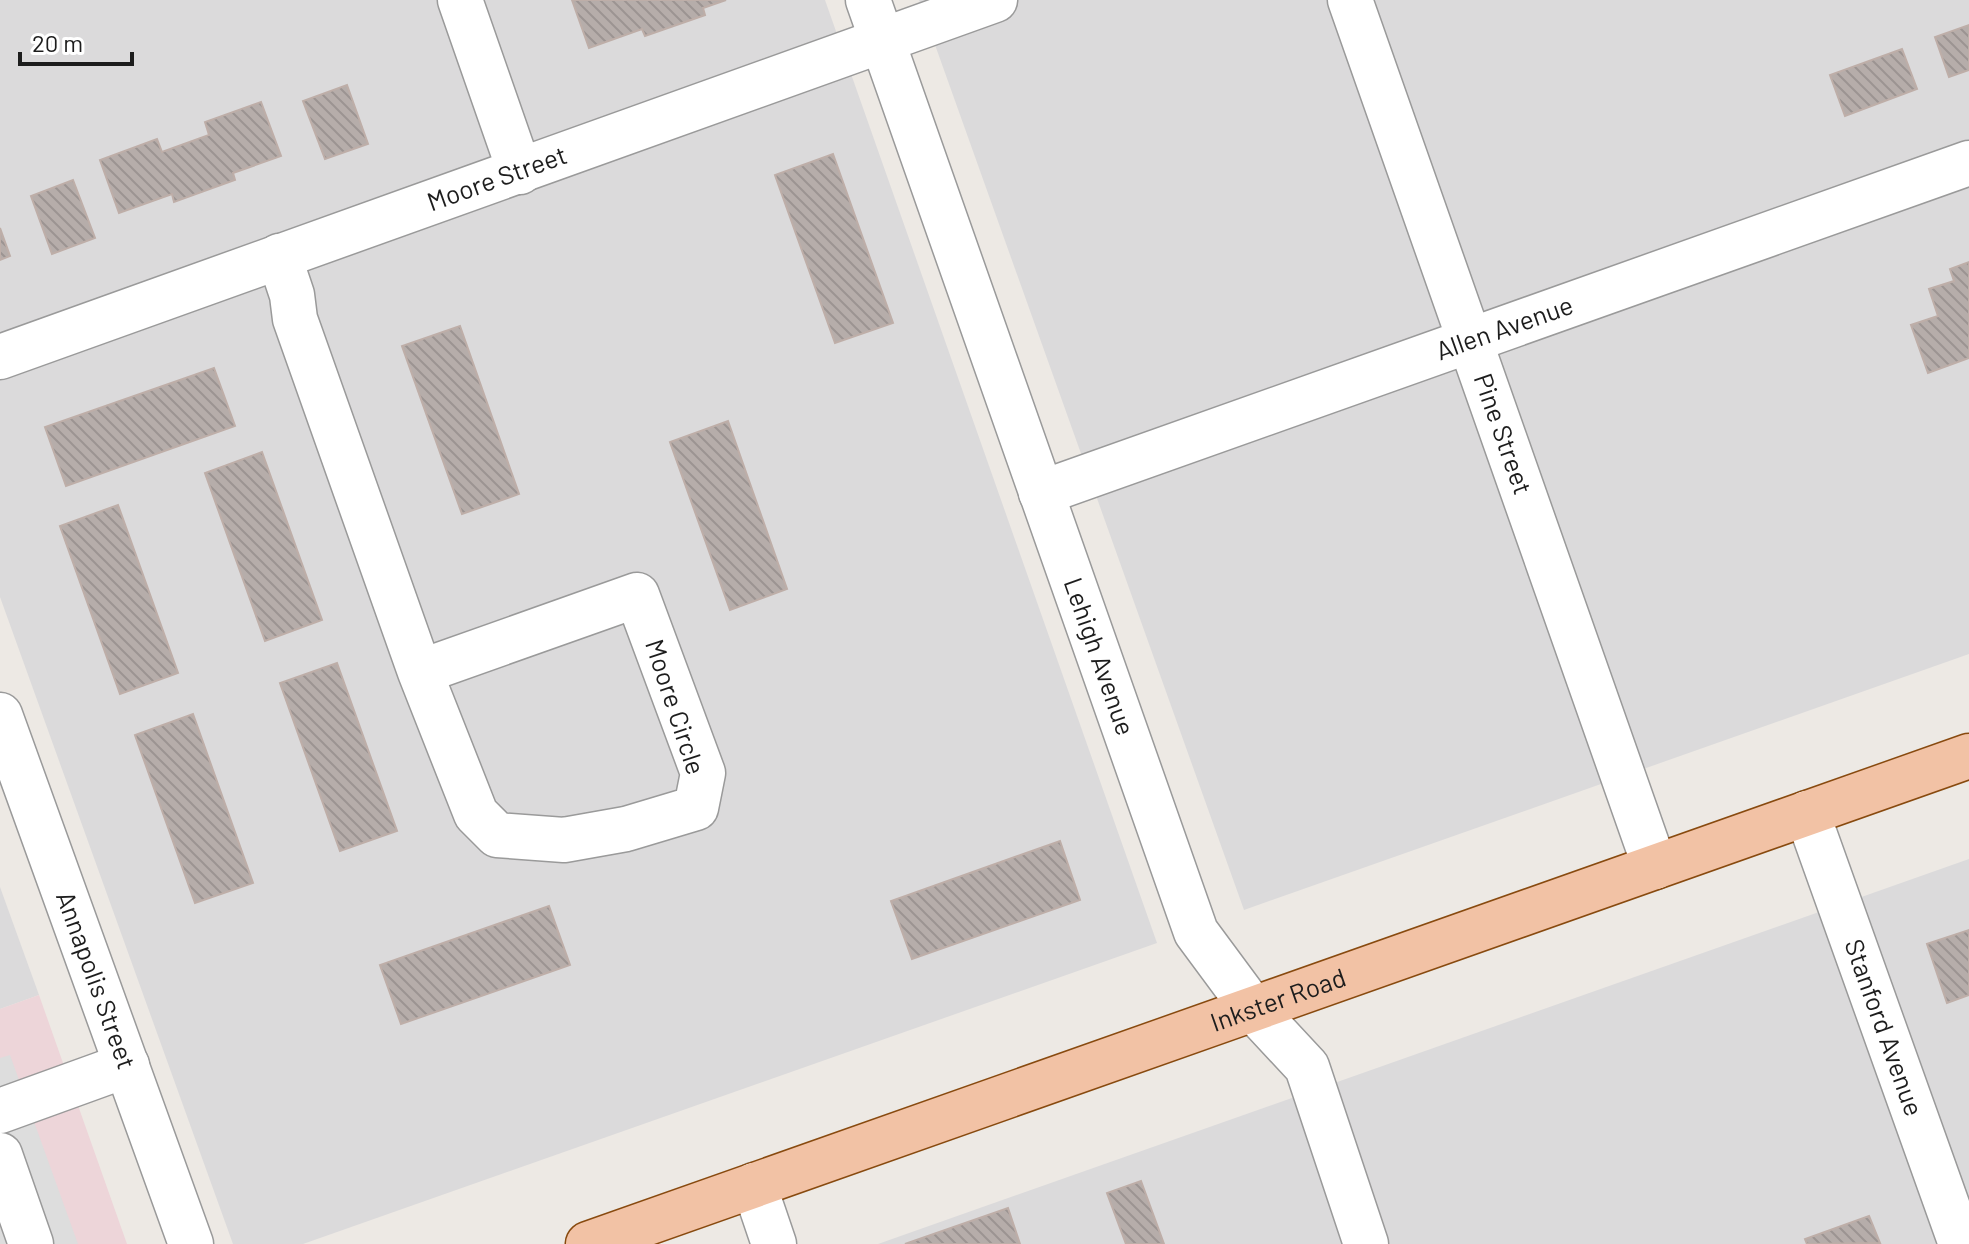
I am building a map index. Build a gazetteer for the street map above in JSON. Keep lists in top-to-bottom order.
{
  "streets": {
    "main road": ["Inkster Road"],
    "street": [
      "Moore Street",
      "Allen Avenue",
      "Pine Street",
      "Lehigh Avenue",
      "Moore Circle",
      "Annapolis Street",
      "Stanford Avenue"
    ]
  },
  "crossings": [
    ["Moore Street", "Lehigh Avenue"],
    ["Moore Street", "Moore Circle"],
    ["Allen Avenue", "Pine Street"],
    ["Allen Avenue", "Lehigh Avenue"],
    ["Pine Street", "Inkster Road"],
    ["Lehigh Avenue", "Inkster Road"],
    ["Inkster Road", "Stanford Avenue"]
  ],
  "scale_bar": "20 m"
}
